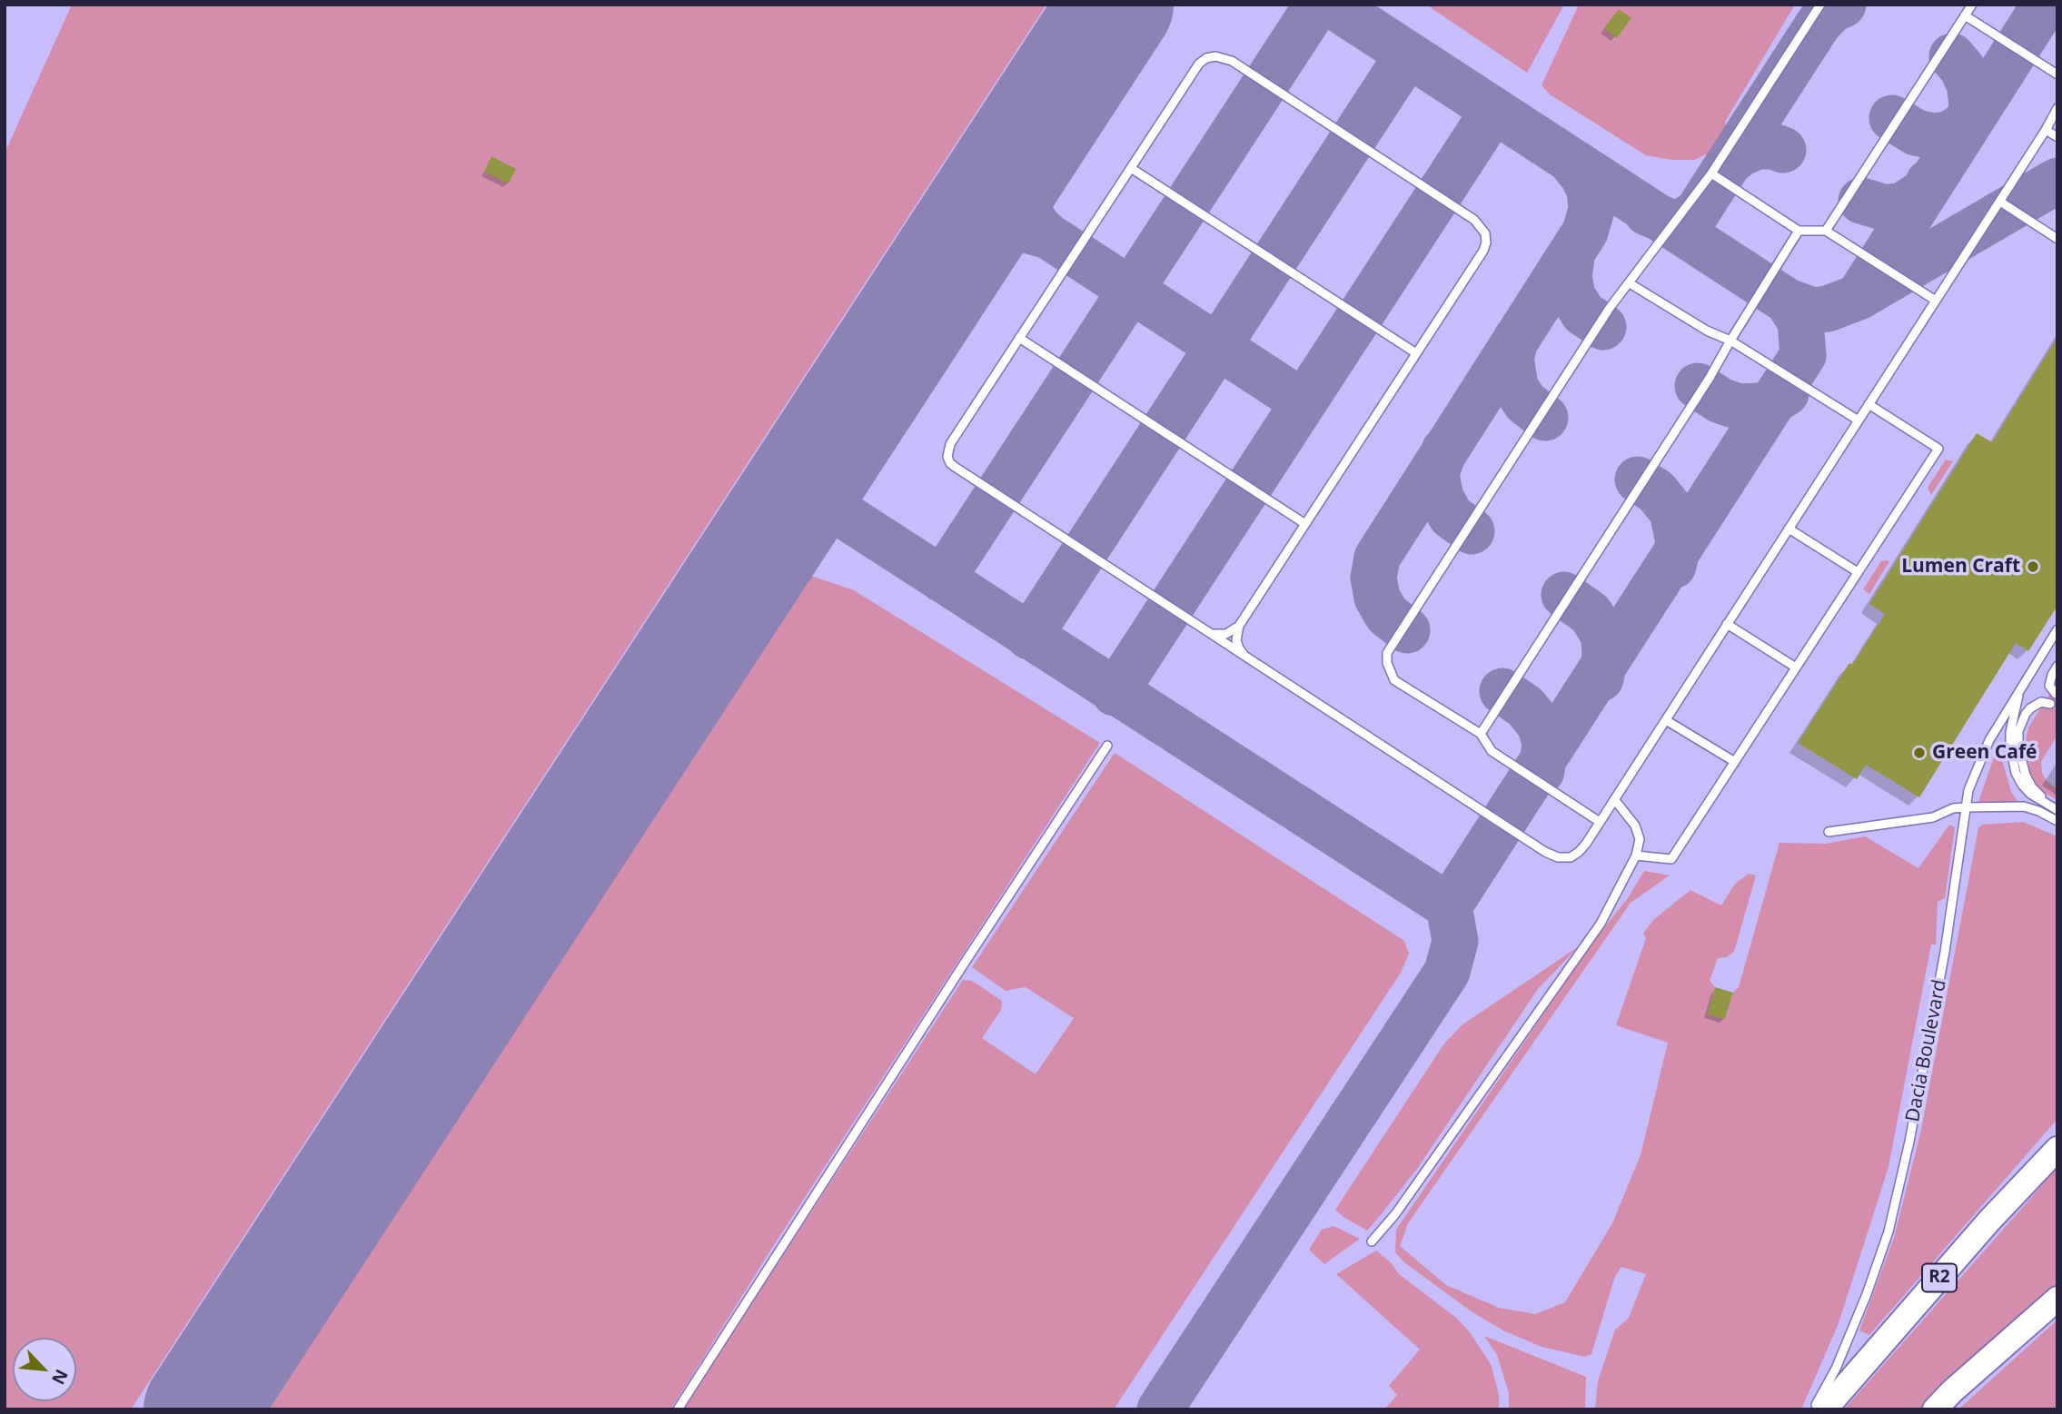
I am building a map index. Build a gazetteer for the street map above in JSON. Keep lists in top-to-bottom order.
{
  "streets": {
    "main road": ["R2"],
    "lane": ["Dacia Boulevard"]
  },
  "places": ["Lumen Craft", "Green Café"],
  "north": "bottom right"
}
